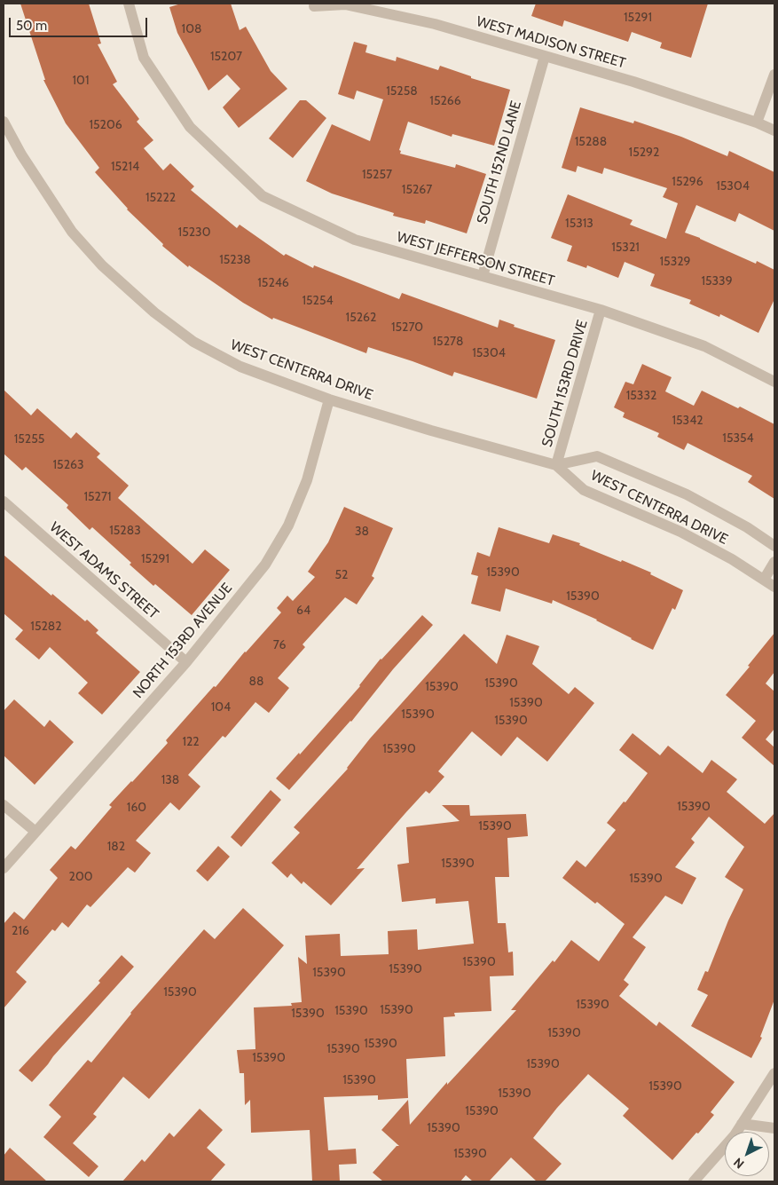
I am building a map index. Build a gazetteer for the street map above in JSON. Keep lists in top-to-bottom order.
{
  "streets": {
    "street": [
      "WEST MADISON STREET",
      "SOUTH 152ND LANE",
      "WEST JEFFERSON STREET",
      "WEST CENTERRA DRIVE",
      "SOUTH 153RD DRIVE",
      "WEST ADAMS STREET",
      "NORTH 153RD AVENUE"
    ]
  },
  "crossings": [
    ["WEST MADISON STREET", "SOUTH 152ND LANE"],
    ["SOUTH 152ND LANE", "WEST JEFFERSON STREET"],
    ["WEST JEFFERSON STREET", "SOUTH 153RD DRIVE"],
    ["WEST CENTERRA DRIVE", "SOUTH 153RD DRIVE"],
    ["WEST CENTERRA DRIVE", "NORTH 153RD AVENUE"],
    ["WEST ADAMS STREET", "NORTH 153RD AVENUE"]
  ],
  "house_numbers": [
    "15291",
    "108",
    "15207",
    "101",
    "15258",
    "15266",
    "15206",
    "15288",
    "15292",
    "15214",
    "15257",
    "15296",
    "15304",
    "15267",
    "15222",
    "15313",
    "15230",
    "15321",
    "15238",
    "15329",
    "15339",
    "15246",
    "15254",
    "15262",
    "15270",
    "15278",
    "15304",
    "15332",
    "15342",
    "15354",
    "15255",
    "15263",
    "15271",
    "15283",
    "38",
    "15291",
    "15390",
    "52",
    "15390",
    "64",
    "15282",
    "76",
    "88",
    "15390",
    "15390",
    "15390",
    "104",
    "15390",
    "15390",
    "122",
    "15390",
    "138",
    "15390",
    "160",
    "15390",
    "182",
    "15390",
    "200",
    "15390",
    "216",
    "15390",
    "15390",
    "15390",
    "15390",
    "15390",
    "15390",
    "15390",
    "15390",
    "15390",
    "15390",
    "15390",
    "15390",
    "15390",
    "15390",
    "15390",
    "15390",
    "15390",
    "15390",
    "15390"
  ],
  "scale_bar": "50 m",
  "north": "bottom left"
}
